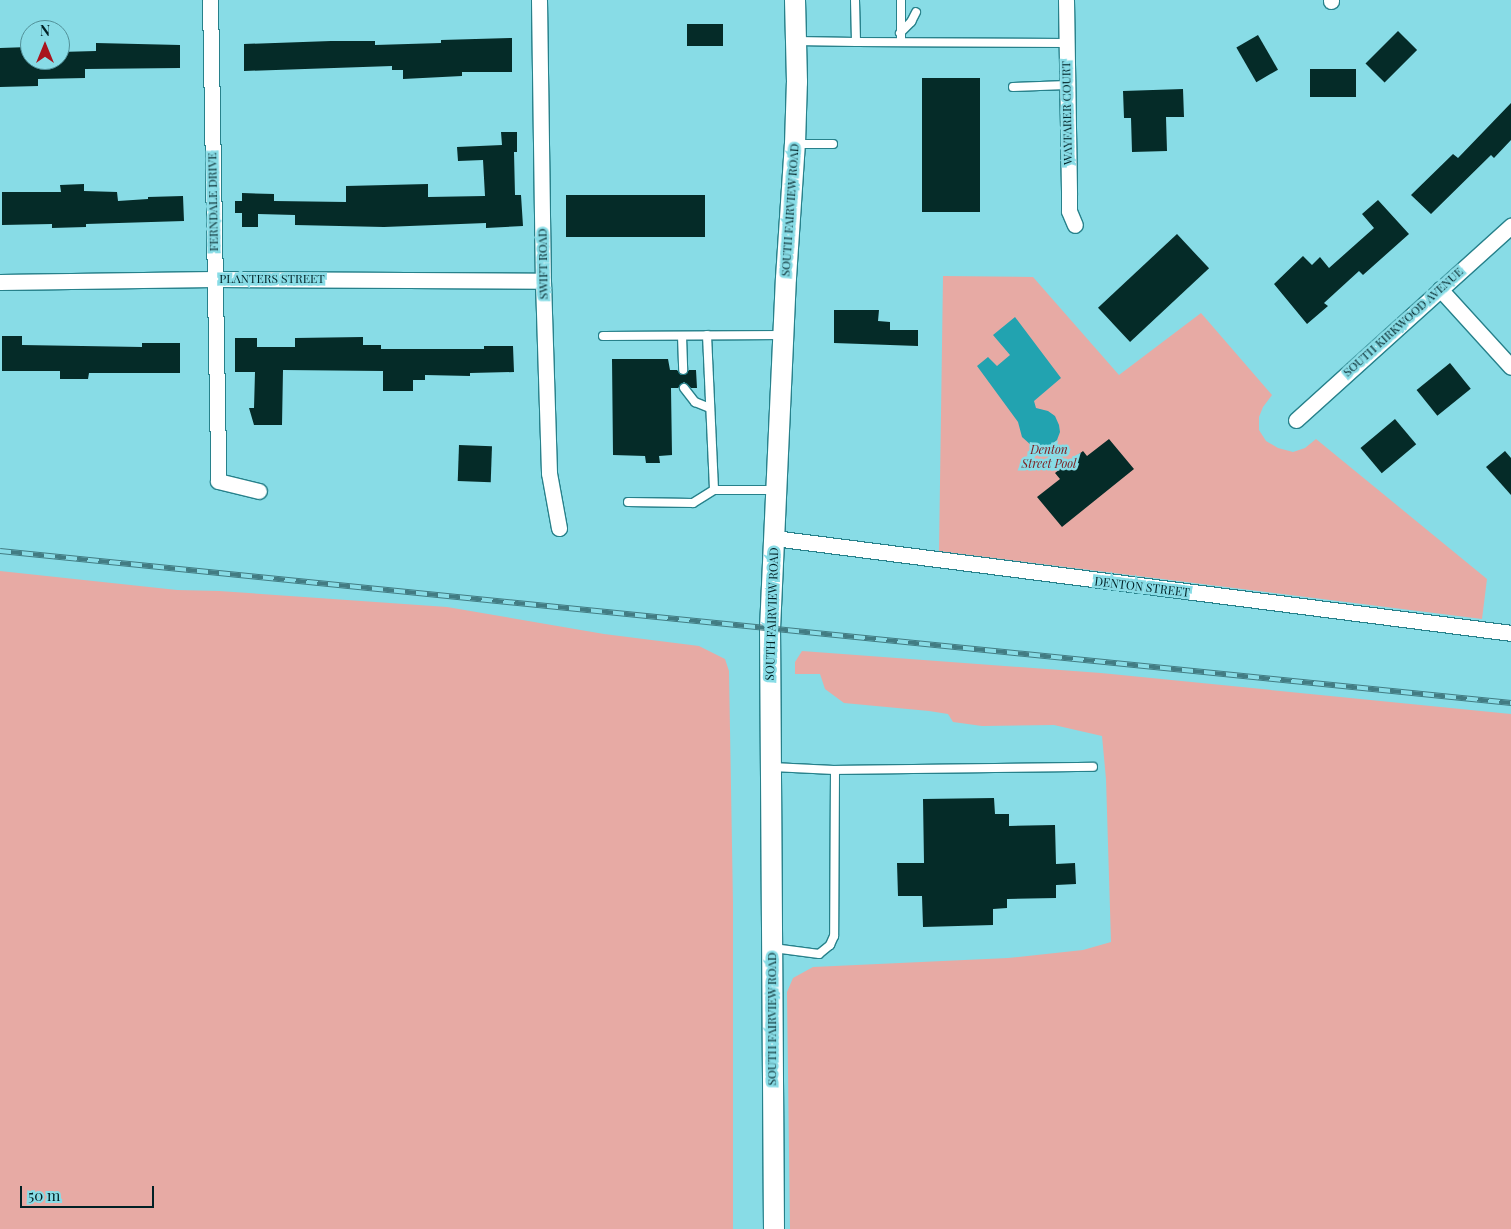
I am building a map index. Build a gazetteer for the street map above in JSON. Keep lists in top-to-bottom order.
{
  "streets": {
    "main road": ["SOUTH FAIRVIEW ROAD"],
    "street": [
      "WAYFARER COURT",
      "FERNDALE DRIVE",
      "SWIFT ROAD",
      "PLANTERS STREET",
      "SOUTH KIRKWOOD AVENUE",
      "DENTON STREET"
    ]
  },
  "crossings": [
    ["FERNDALE DRIVE", "PLANTERS STREET"],
    ["SOUTH FAIRVIEW ROAD", "DENTON STREET"],
    ["SWIFT ROAD", "PLANTERS STREET"]
  ],
  "parks": ["Denton Street Pool"],
  "scale_bar": "50 m",
  "north": "top"
}
